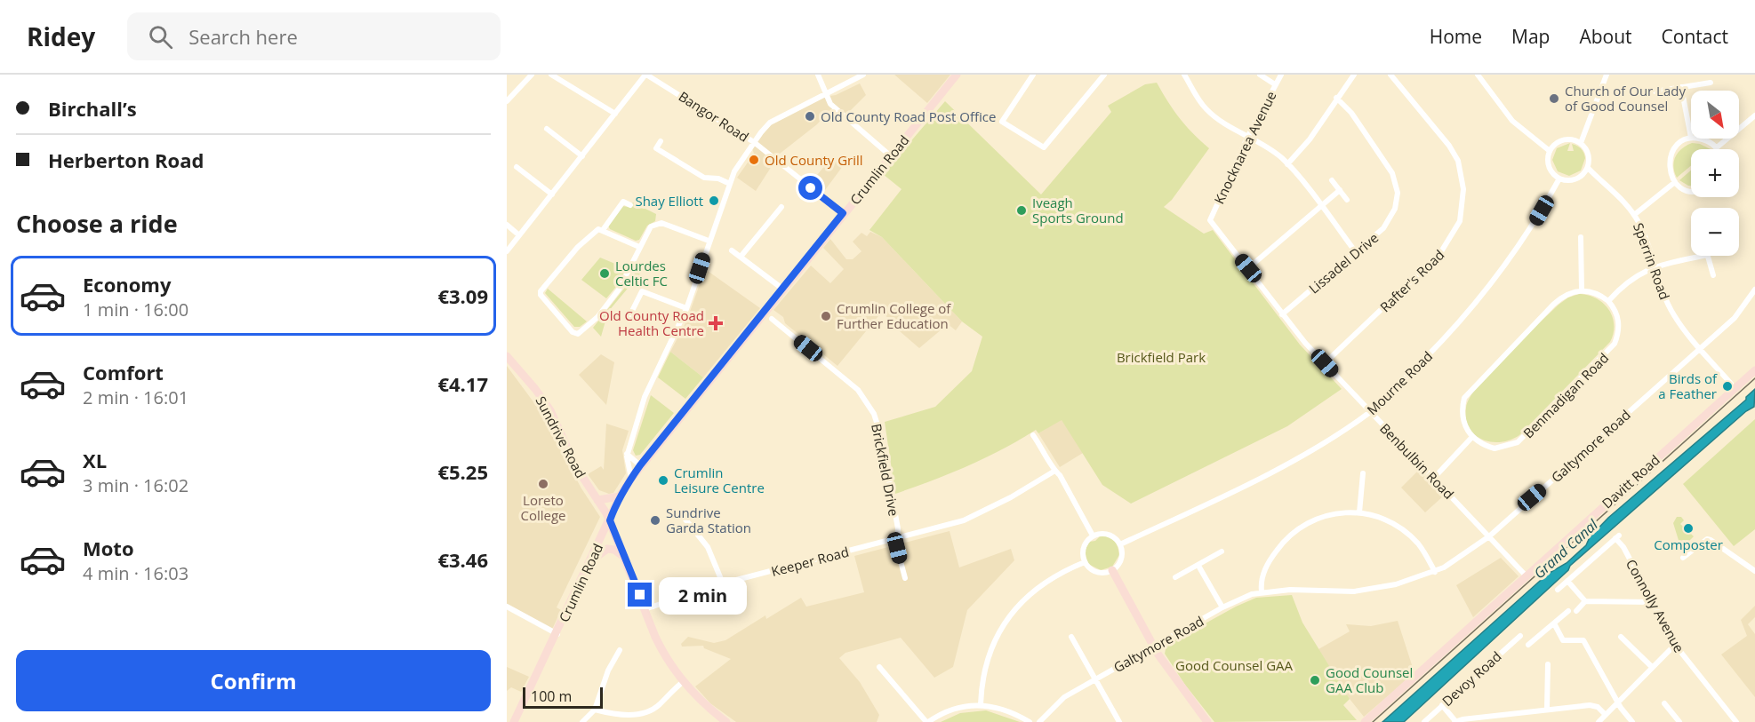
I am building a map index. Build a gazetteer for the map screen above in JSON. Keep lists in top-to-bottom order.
{
  "streets": {
    "main road": ["Crumlin Road", "Sundrive Road", "Davitt Road"],
    "street": [
      "Bangor Road",
      "Knocknarea Avenue",
      "Sperrin Road",
      "Lissadel Drive",
      "Rafter's Road",
      "Mourne Road",
      "Benmadigan Road",
      "Galtymore Road",
      "Benbulbin Road",
      "Brickfield Drive",
      "Keeper Road",
      "Connolly Avenue",
      "Devoy Road"
    ]
  },
  "crossings": [
    ["Bangor Road", "Crumlin Road"],
    ["Knocknarea Avenue", "Benbulbin Road"],
    ["Crumlin Road", "Sundrive Road"],
    ["Sperrin Road", "Mourne Road"],
    ["Sperrin Road", "Galtymore Road"],
    ["Lissadel Drive", "Benbulbin Road"],
    ["Rafter's Road", "Benbulbin Road"],
    ["Mourne Road", "Benbulbin Road"],
    ["Sundrive Road", "Keeper Road"],
    ["Galtymore Road", "Benbulbin Road"],
    ["Benbulbin Road", "Davitt Road"],
    ["Brickfield Drive", "Keeper Road"]
  ],
  "water": ["Grand Canal"],
  "parks": ["Brickfield Park", "Good Counsel GAA"],
  "places": {
    "other": [
      "Church of Our Lady of Good Counsel",
      "Old County Road Post Office",
      "Old County Grill",
      "Shay Elliott",
      "Iveagh Sports Ground",
      "Lourdes Celtic FC",
      "Crumlin College of Further Education",
      "Birds of a Feather",
      "Crumlin Leisure Centre",
      "Loreto College",
      "Sundrive Garda Station",
      "Composter",
      "Good Counsel GAA Club"
    ],
    "health": ["Old County Road Health Centre"]
  },
  "scale_bar": "100 m",
  "north": "bottom right",
  "page": {
    "header": "Ridey",
    "search": "Search here",
    "nav": [
      "Home",
      "Map",
      "About",
      "Contact"
    ],
    "banner": ["Birchall’s", "Herberton Road"],
    "map_buttons": ["+", "−"],
    "heading": "Choose a ride",
    "list": [
      {
        "name": "Economy",
        "note": "1 min · 16:00",
        "value": "€3.09"
      },
      {
        "name": "Comfort",
        "note": "2 min · 16:01",
        "value": "€4.17"
      },
      {
        "name": "XL",
        "note": "3 min · 16:02",
        "value": "€5.25"
      },
      {
        "name": "Moto",
        "note": "4 min · 16:03",
        "value": "€3.46"
      }
    ],
    "bubble": "2 min",
    "buttons": "Confirm",
    "scale": "100 m"
  }
}
